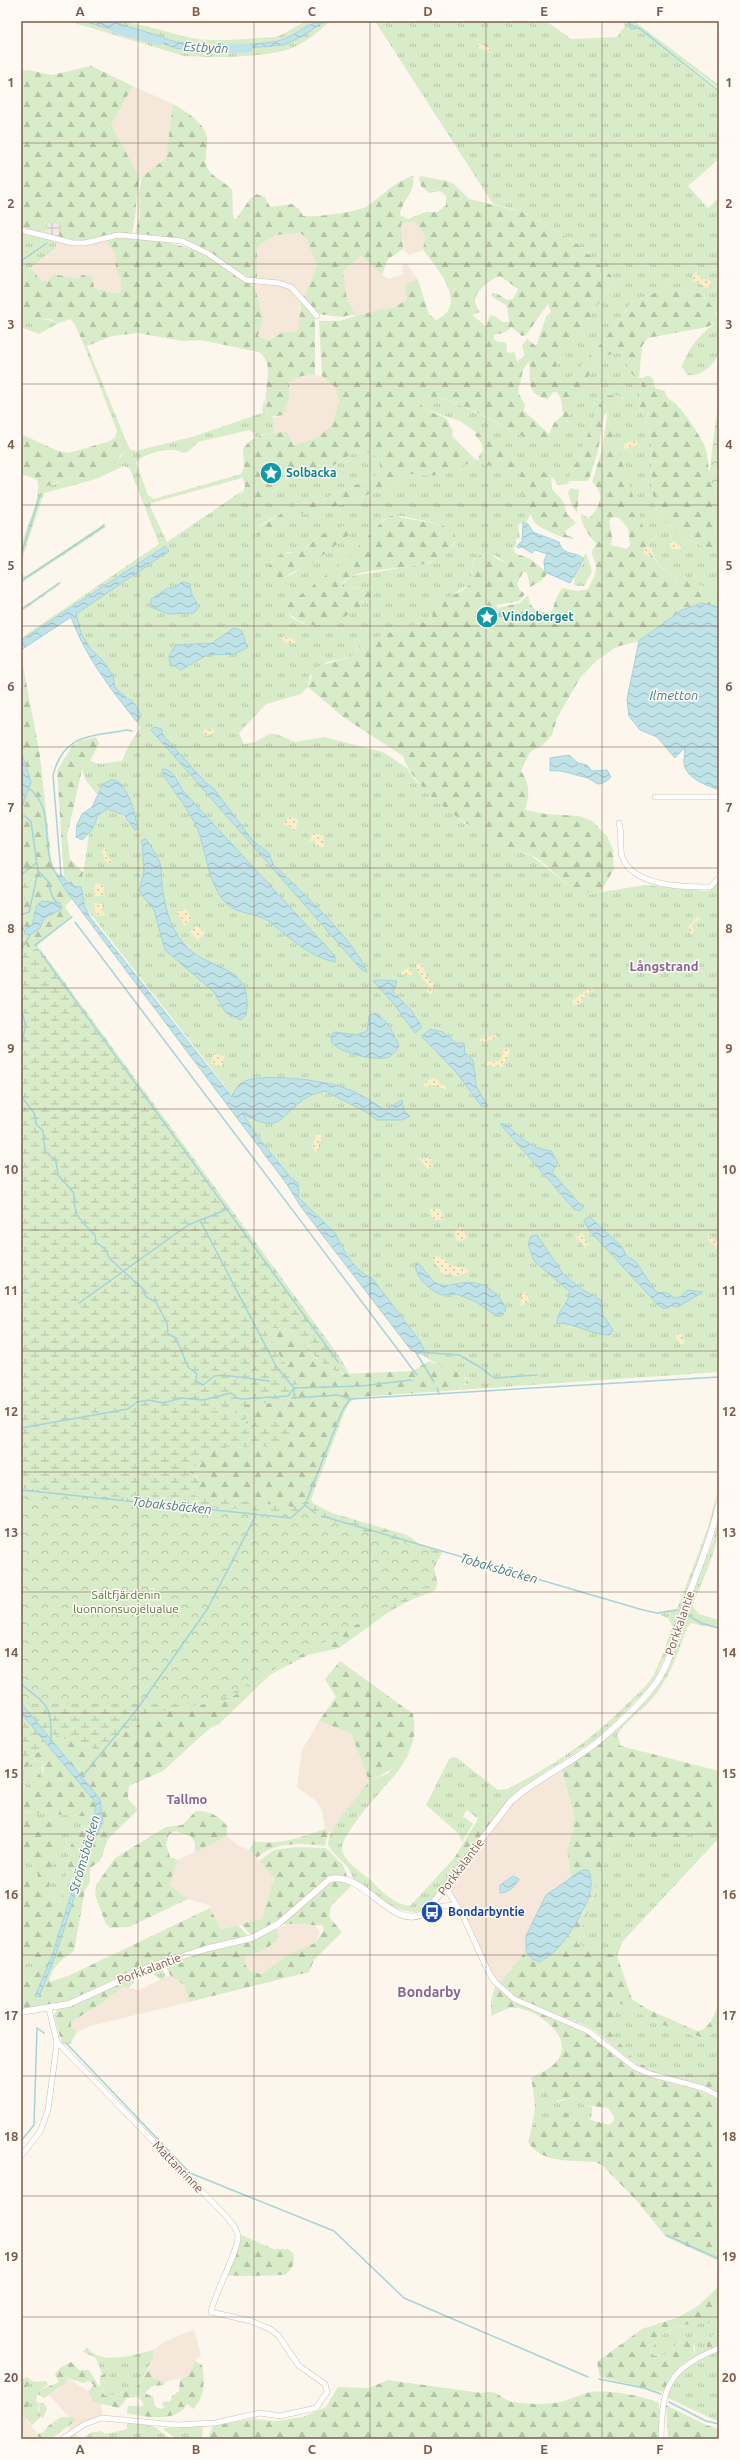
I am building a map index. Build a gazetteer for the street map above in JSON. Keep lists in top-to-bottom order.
{
  "streets": {
    "street": ["Porkkalantie", "Mattanrinne"]
  },
  "districts": ["Långstrand", "Tallmo", "Bondarby"],
  "water": [
    "Estbyån",
    "Ilmetton",
    "Tobaksbäcken",
    "Strömsbäcken"
  ],
  "parks": ["Saltfjärdenin luonnonsuojelualue"],
  "places": {
    "place": ["Solbacka", "Vindoberget"],
    "bus stop": ["Bondarbyntie"]
  },
  "grid": {
    "columns": [
      "A",
      "B",
      "C",
      "D",
      "E",
      "F"
    ],
    "rows": [
      "1",
      "2",
      "3",
      "4",
      "5",
      "6",
      "7",
      "8",
      "9",
      "10",
      "11",
      "12",
      "13",
      "14",
      "15",
      "16",
      "17",
      "18",
      "19",
      "20"
    ]
  }
}
